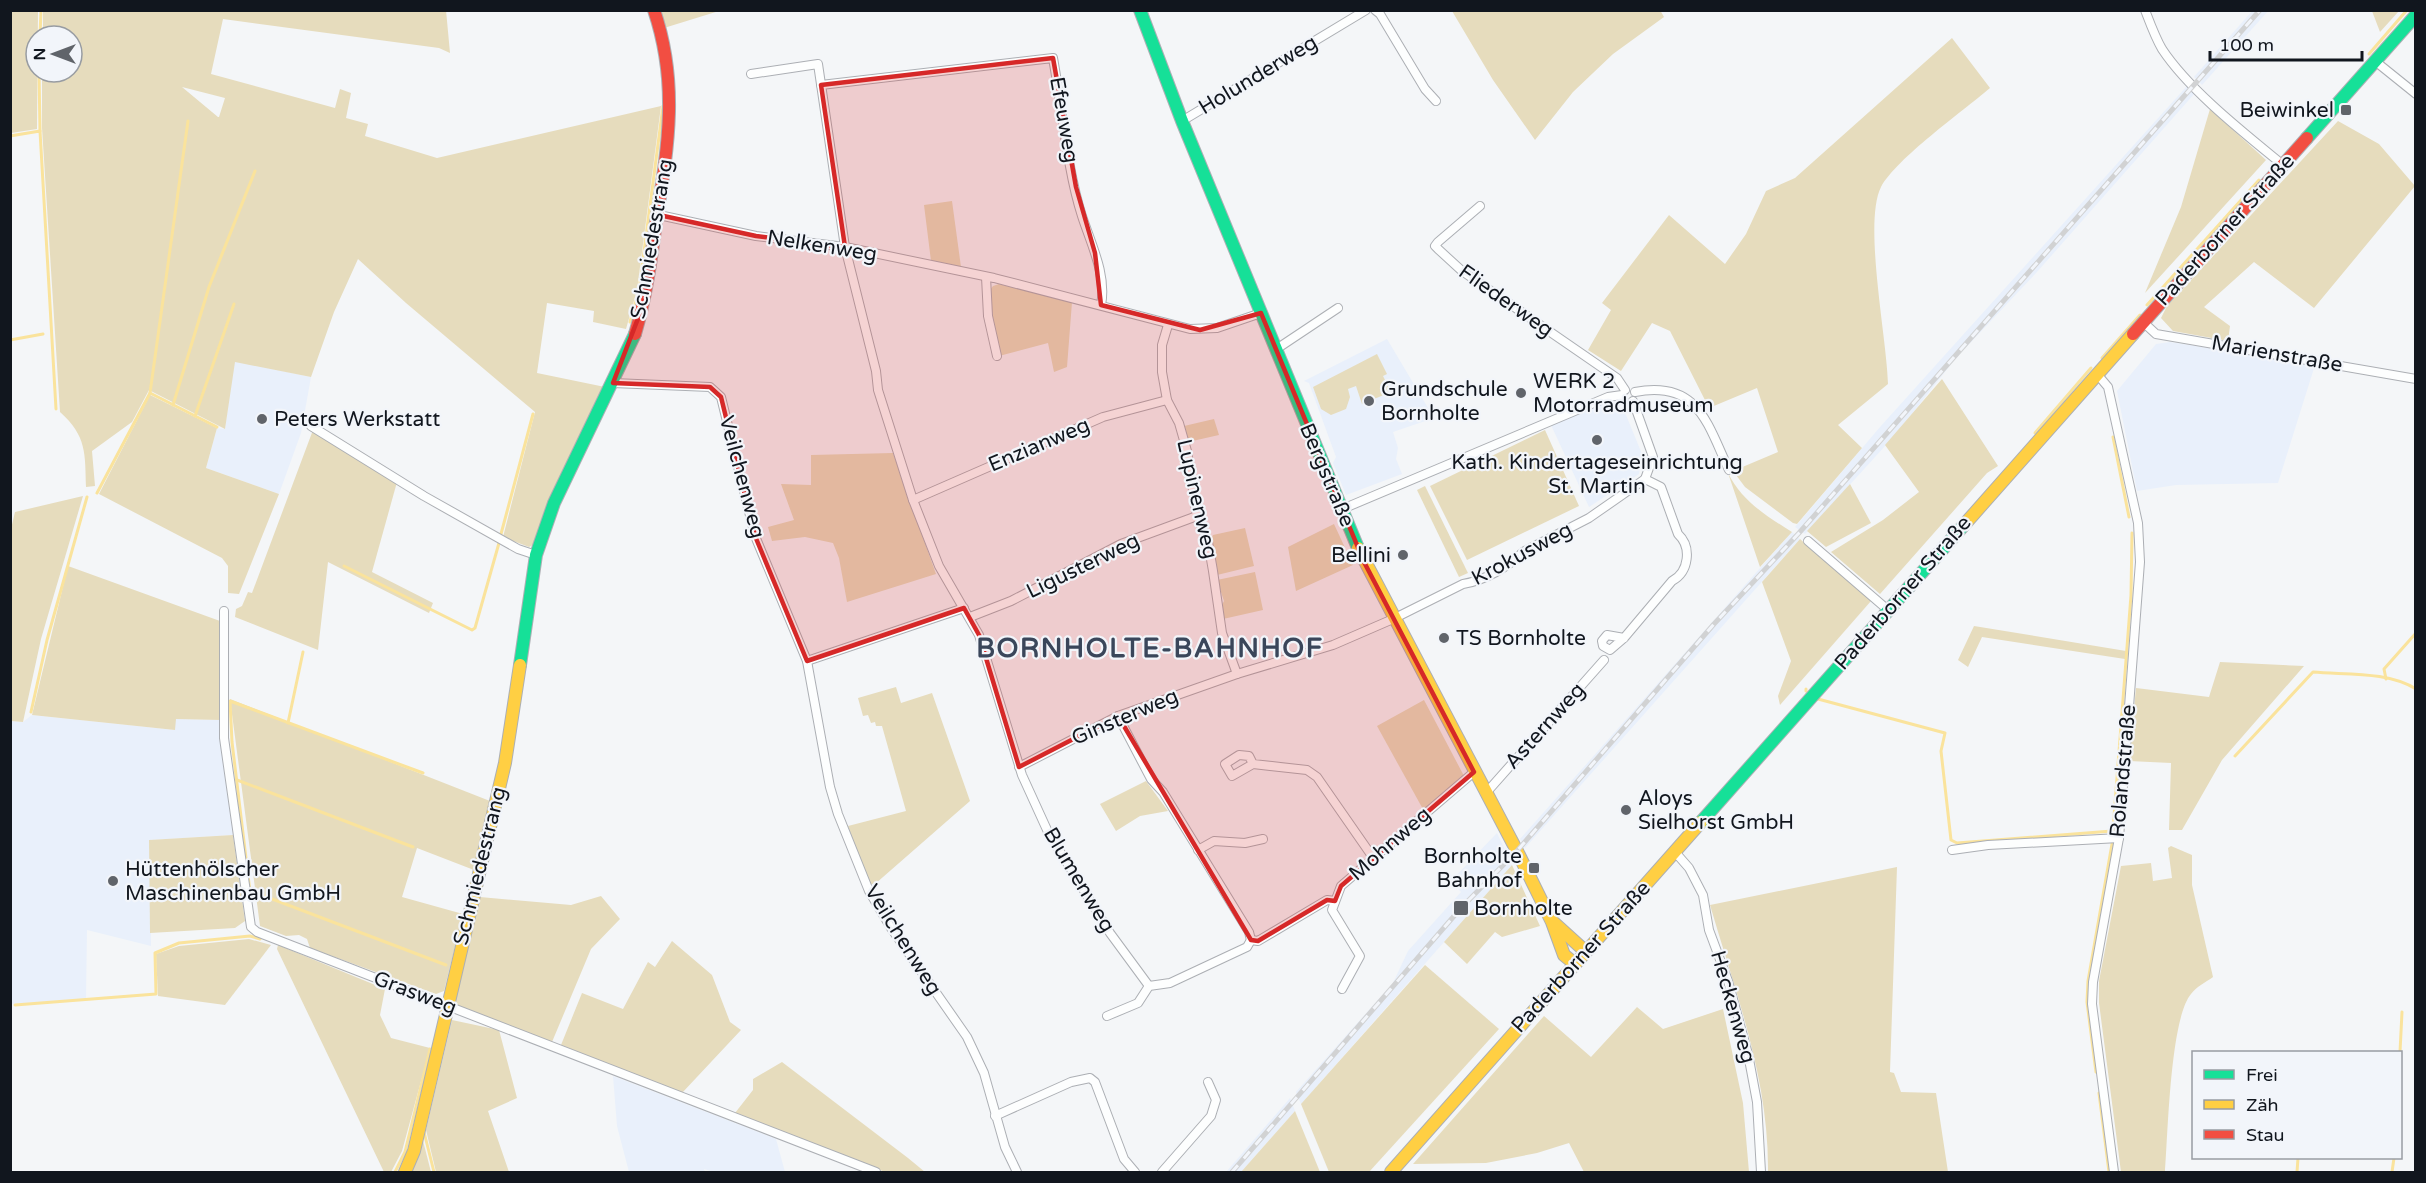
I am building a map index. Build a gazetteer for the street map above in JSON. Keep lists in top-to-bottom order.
{
  "streets": {
    "street": [
      "Holunderweg",
      "Efeuweg",
      "Paderborner Straße",
      "Schmiedestrang",
      "Nelkenweg",
      "Fliederweg",
      "Marienstraße",
      "Enzianweg",
      "Bergstraße",
      "Veilchenweg",
      "Lupinenweg",
      "Krokusweg",
      "Ligusterweg",
      "Ginsterweg",
      "Asternweg",
      "Rolandstraße",
      "Mohnweg",
      "Blumenweg",
      "Grasweg",
      "Heckenweg"
    ]
  },
  "crossings": [
    ["Holunderweg", "Bergstraße"],
    ["Efeuweg", "Nelkenweg"],
    ["Paderborner Straße", "Marienstraße"],
    ["Paderborner Straße", "Bergstraße"],
    ["Paderborner Straße", "Rolandstraße"],
    ["Paderborner Straße", "Heckenweg"],
    ["Schmiedestrang", "Nelkenweg"],
    ["Schmiedestrang", "Veilchenweg"],
    ["Schmiedestrang", "Grasweg"],
    ["Nelkenweg", "Bergstraße"],
    ["Nelkenweg", "Lupinenweg"],
    ["Enzianweg", "Lupinenweg"],
    ["Bergstraße", "Krokusweg"],
    ["Bergstraße", "Ginsterweg"],
    ["Bergstraße", "Asternweg"],
    ["Bergstraße", "Mohnweg"],
    ["Lupinenweg", "Ligusterweg"],
    ["Lupinenweg", "Ginsterweg"],
    ["Krokusweg", "Ginsterweg"],
    ["Ginsterweg", "Blumenweg"]
  ],
  "districts": ["BORNHOLTE-BAHNHOF"],
  "places": {
    "transit": ["Beiwinkel", "Bornholte Bahnhof", "Bornholte"],
    "other": [
      "WERK 2 Motorradmuseum",
      "Grundschule Bornholte",
      "Peters Werkstatt",
      "Kath. Kindertageseinrichtung St. Martin",
      "Bellini",
      "TS Bornholte",
      "Aloys Sielhorst GmbH",
      "Hüttenhölscher Maschinenbau GmbH"
    ]
  },
  "legend": ["Frei", "Zäh", "Stau"],
  "scale_bar": "100 m",
  "north": "left"
}
